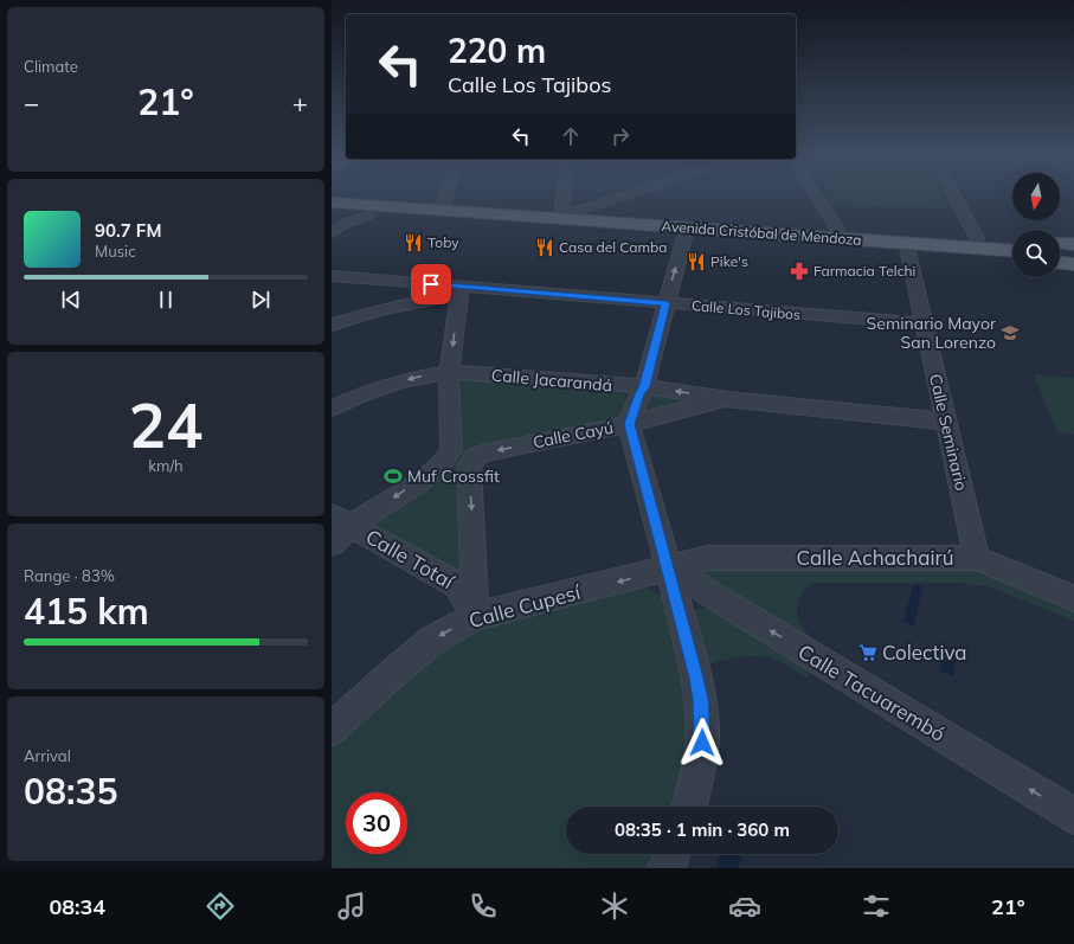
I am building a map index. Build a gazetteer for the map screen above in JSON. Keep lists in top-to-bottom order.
{
  "streets": {
    "main road": ["Avenida Cristóbal de Mendoza"],
    "street": [
      "Calle Los Tajibos",
      "Calle Jacarandá",
      "Calle Seminario",
      "Calle Cayú",
      "Calle Achachairú",
      "Calle Totaí",
      "Calle Cupesí",
      "Calle Tacuarembó"
    ]
  },
  "crossings": [
    ["Avenida Cristóbal de Mendoza", "Calle Seminario"],
    ["Calle Los Tajibos", "Calle Seminario"],
    ["Calle Jacarandá", "Calle Seminario"],
    ["Calle Jacarandá", "Calle Cayú"],
    ["Calle Seminario", "Calle Achachairú"],
    ["Calle Cayú", "Calle Totaí"],
    ["Calle Cayú", "Calle Cupesí"],
    ["Calle Achachairú", "Calle Cupesí"],
    ["Calle Achachairú", "Calle Tacuarembó"],
    ["Calle Totaí", "Calle Cupesí"],
    ["Calle Cupesí", "Calle Tacuarembó"]
  ],
  "one_way": ["Calle Cupesí", "Calle Tacuarembó"],
  "places": {
    "restaurant": ["Toby", "Casa del Camba", "Pike's"],
    "pharmacy": ["Farmacia Telchi"],
    "school or university": ["Seminario Mayor San Lorenzo"],
    "sports": ["Muf Crossfit"],
    "supermarket": ["Colectiva"]
  },
  "north": "bottom",
  "page": {
    "tile": [
      "Climate",
      ["24", "km/h"],
      ["Range · 83%", "415 km"],
      ["Arrival", "08:35"]
    ],
    "turn": ["220 m", "Calle Los Tajibos"],
    "heat": ["−", "21°", "+"],
    "song": ["90.7 FM", "Music"],
    "limit": "30",
    "trip": "08:35 · 1 min · 360 m",
    "tabs": ["08:34", "21°"]
  }
}
